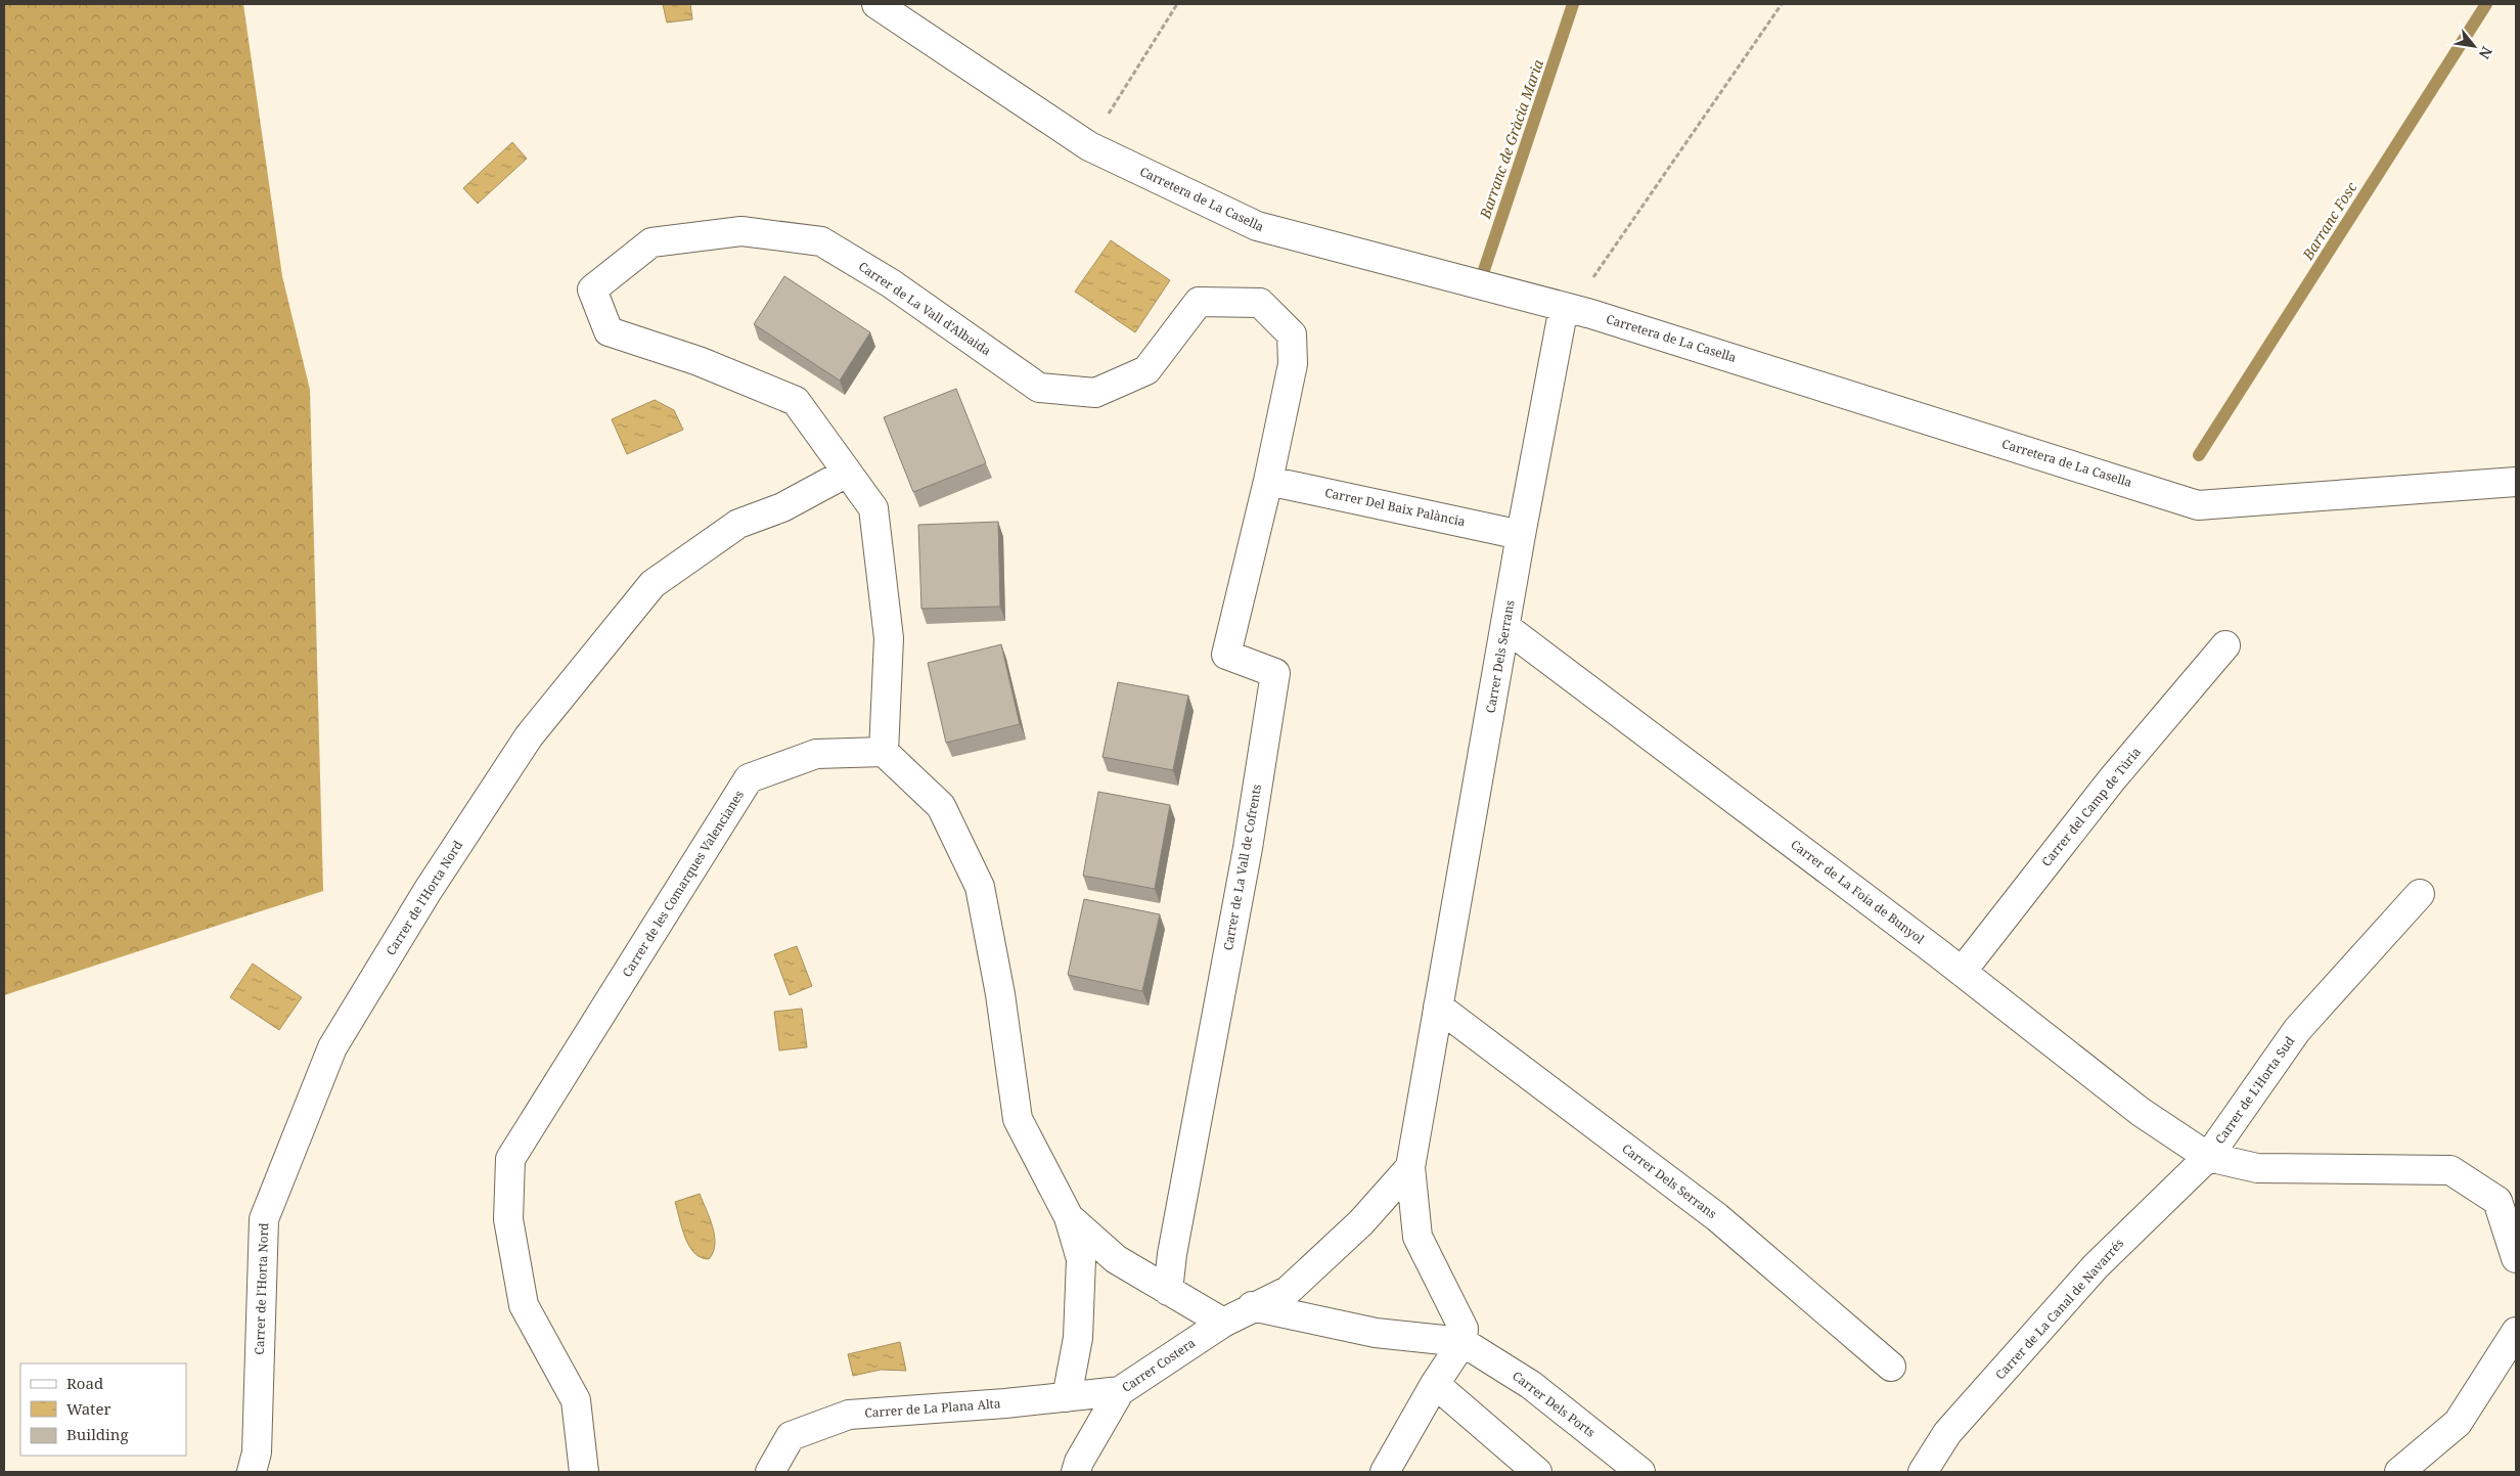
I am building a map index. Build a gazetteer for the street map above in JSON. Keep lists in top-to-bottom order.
{
  "streets": {
    "street": [
      "Carretera de La Casella",
      "Carrer de La Vall d'Albaida",
      "Carrer Del Baix Palància",
      "Carrer Dels Serrans",
      "Carrer del Camp de Túria",
      "Carrer de La Vall de Cofrents",
      "Carrer de les Comarques Valencianes",
      "Carrer de La Foia de Bunyol",
      "Carrer de l'Horta Nord",
      "Carrer de L'Horta Sud",
      "Carrer de La Canal de Navarrés",
      "Carrer Costera",
      "Carrer Dels Ports",
      "Carrer de La Plana Alta"
    ]
  },
  "crossings": [
    ["Carretera de La Casella", "Carrer Dels Serrans"],
    ["Carrer de La Vall d'Albaida", "Carrer Del Baix Palància"],
    ["Carrer de La Vall d'Albaida", "Carrer de La Vall de Cofrents"],
    ["Carrer de La Vall d'Albaida", "Carrer de les Comarques Valencianes"],
    ["Carrer de La Vall d'Albaida", "Carrer de l'Horta Nord"],
    ["Carrer Del Baix Palància", "Carrer Dels Serrans"],
    ["Carrer Del Baix Palància", "Carrer de La Vall de Cofrents"],
    ["Carrer Dels Serrans", "Carrer de La Foia de Bunyol"],
    ["Carrer del Camp de Túria", "Carrer de La Foia de Bunyol"],
    ["Carrer de La Foia de Bunyol", "Carrer de L'Horta Sud"],
    ["Carrer de La Foia de Bunyol", "Carrer de La Canal de Navarrés"],
    ["Carrer de L'Horta Sud", "Carrer de La Canal de Navarrés"],
    ["Carrer Costera", "Carrer de La Plana Alta"]
  ],
  "water": ["Barranc de Gràcia Maria", "Barranc Fosc"],
  "legend": ["Road", "Water", "Building"],
  "north": "bottom right"
}
